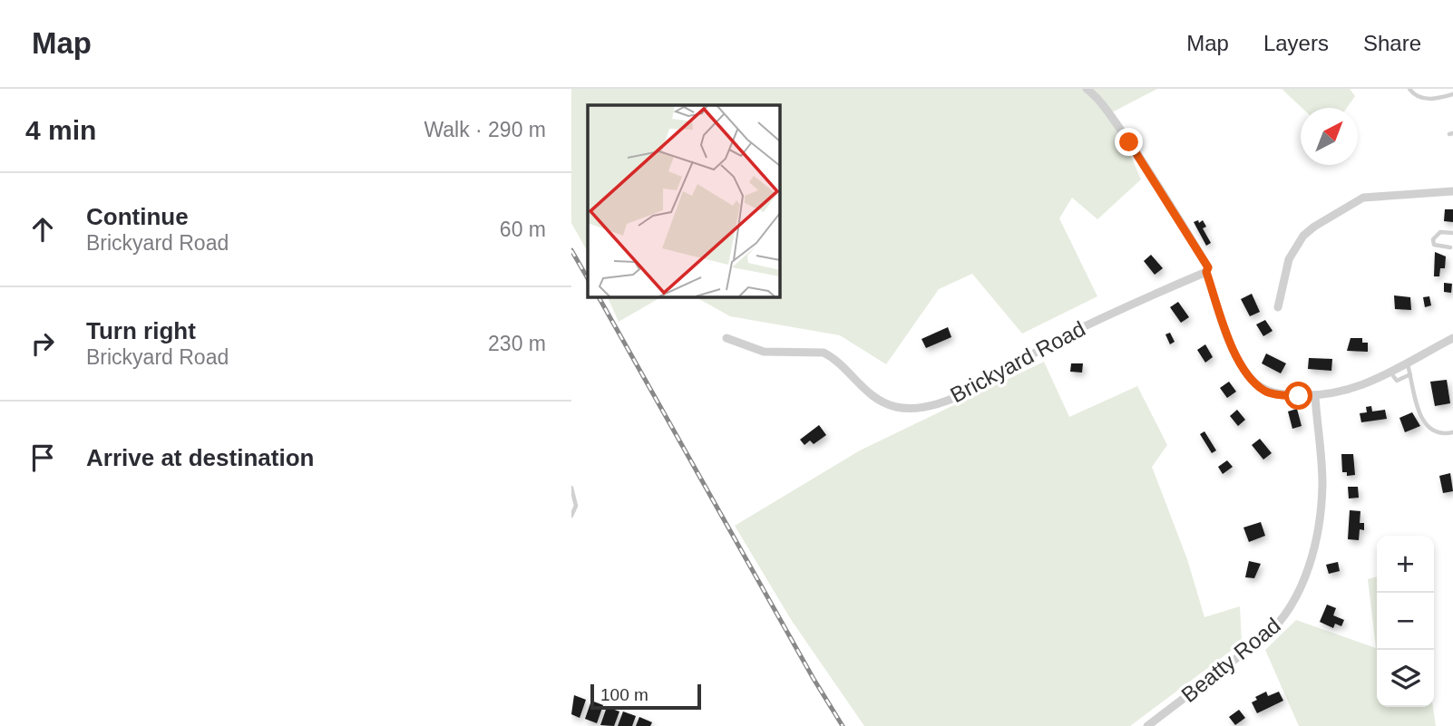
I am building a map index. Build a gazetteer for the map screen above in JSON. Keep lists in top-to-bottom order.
{
  "streets": {
    "street": ["Brickyard Road", "Beatty Road"]
  },
  "scale_bar": "100 m",
  "north": "top right",
  "page": {
    "header": "Map",
    "nav": ["Map", "Layers", "Share"],
    "heading": ["4 min", "Walk · 290 m"],
    "list": [
      ["Continue", "Brickyard Road", "60 m"],
      ["Turn right", "Brickyard Road", "230 m"],
      "Arrive at destination"
    ],
    "map_buttons": ["+", "−"],
    "scale": "100 m"
  }
}
